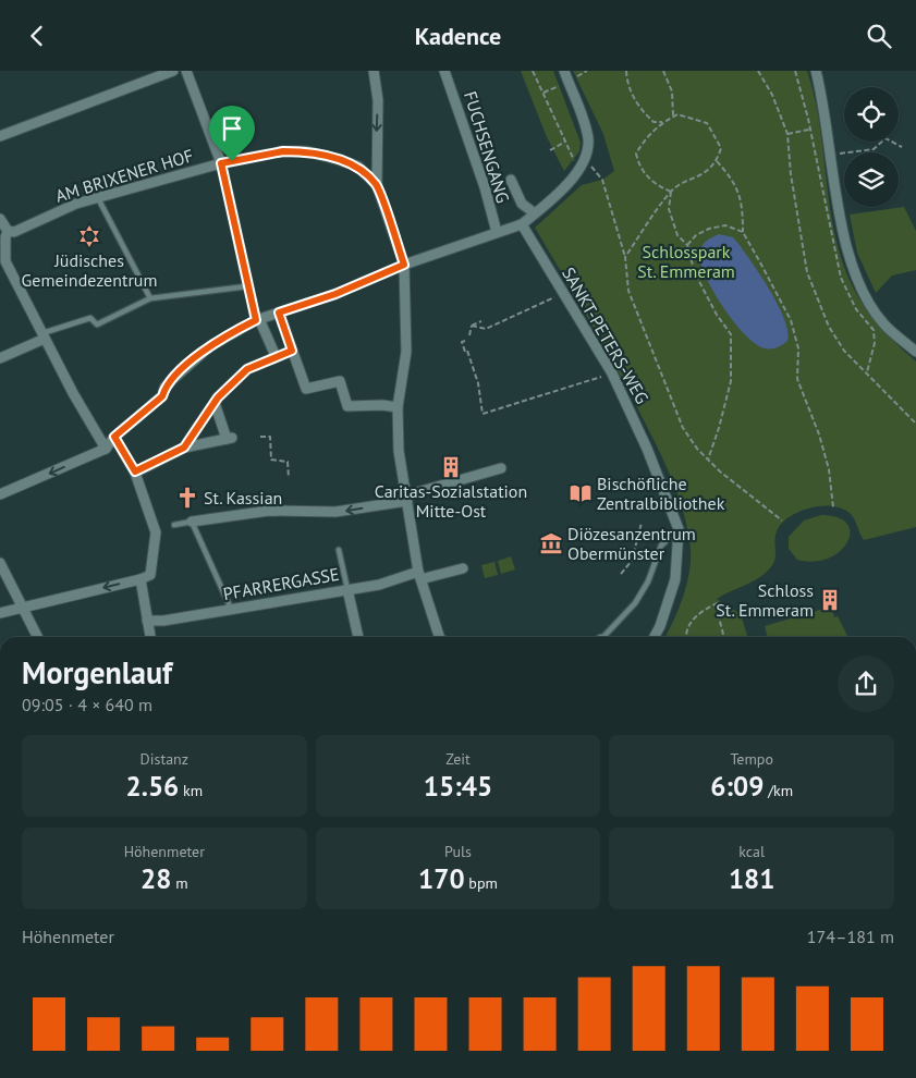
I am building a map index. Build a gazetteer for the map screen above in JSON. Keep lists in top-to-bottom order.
{
  "streets": {
    "street": [
      "FUCHSENGANG",
      "AM BRIXENER HOF",
      "SANKT-PETERS-WEG",
      "PFARRERGASSE"
    ]
  },
  "parks": ["Schlosspark St. Emmeram"],
  "places": {
    "synagogue": ["Jüdisches Gemeindezentrum"],
    "building": ["Caritas-Sozialstation Mitte-Ost", "Schloss St. Emmeram"],
    "library": ["Bischöfliche Zentralbibliothek"],
    "church": ["St. Kassian"],
    "museum": ["Diözesanzentrum Obermünster"]
  },
  "page": {
    "header": "Kadence",
    "heading": ["Morgenlauf", "09:05 · 4 × 640 m"],
    "stats": [
      ["Distanz", "2.56 km"],
      ["Zeit", "15:45"],
      ["Tempo", "6:09 /km"],
      ["Höhenmeter", "28 m"],
      ["Puls", "170 bpm"],
      ["kcal", "181"]
    ],
    "chart": ["Höhenmeter", "174–181 m"]
  }
}
